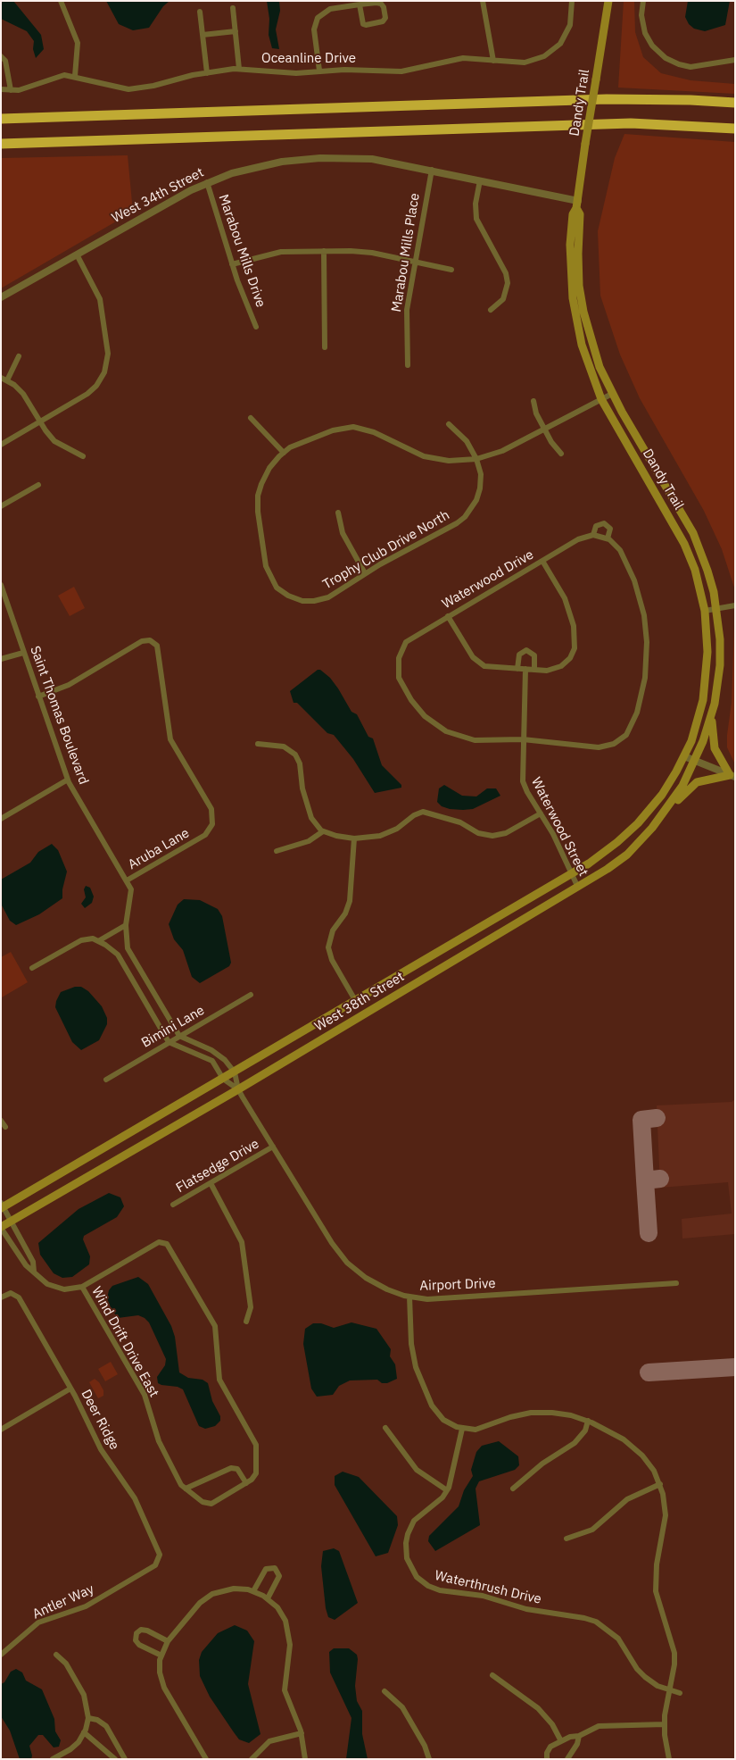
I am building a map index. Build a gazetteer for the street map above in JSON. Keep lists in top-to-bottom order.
{
  "streets": {
    "main road": ["Dandy Trail", "West 38th Street"],
    "street": [
      "Oceanline Drive",
      "West 34th Street",
      "Marabou Mills Drive",
      "Marabou Mills Place",
      "Trophy Club Drive North",
      "Waterwood Drive",
      "Saint Thomas Boulevard",
      "Waterwood Street",
      "Aruba Lane",
      "Bimini Lane",
      "Flatsedge Drive",
      "Airport Drive",
      "Wind Drift Drive East",
      "Deer Ridge",
      "Waterthrush Drive",
      "Antler Way"
    ]
  },
  "crossings": [
    ["Dandy Trail", "West 34th Street"],
    ["Dandy Trail", "West 38th Street"],
    ["West 34th Street", "Marabou Mills Drive"],
    ["West 34th Street", "Marabou Mills Place"],
    ["Waterwood Drive", "Waterwood Street"],
    ["Saint Thomas Boulevard", "Aruba Lane"],
    ["Saint Thomas Boulevard", "Bimini Lane"],
    ["Waterwood Street", "West 38th Street"],
    ["West 38th Street", "Airport Drive"],
    ["Flatsedge Drive", "Airport Drive"],
    ["Deer Ridge", "Antler Way"]
  ]
}
